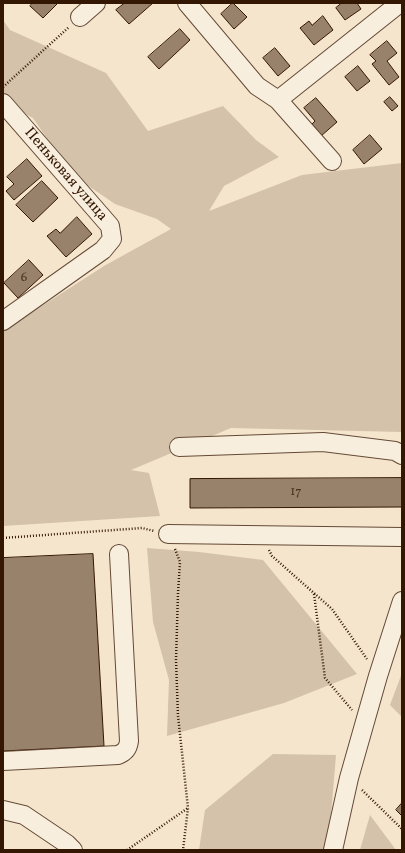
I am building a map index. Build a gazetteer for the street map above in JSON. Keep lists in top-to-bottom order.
{
  "streets": {
    "street": ["Пеньковая улица"]
  },
  "house_numbers": ["6", "17"]
}
